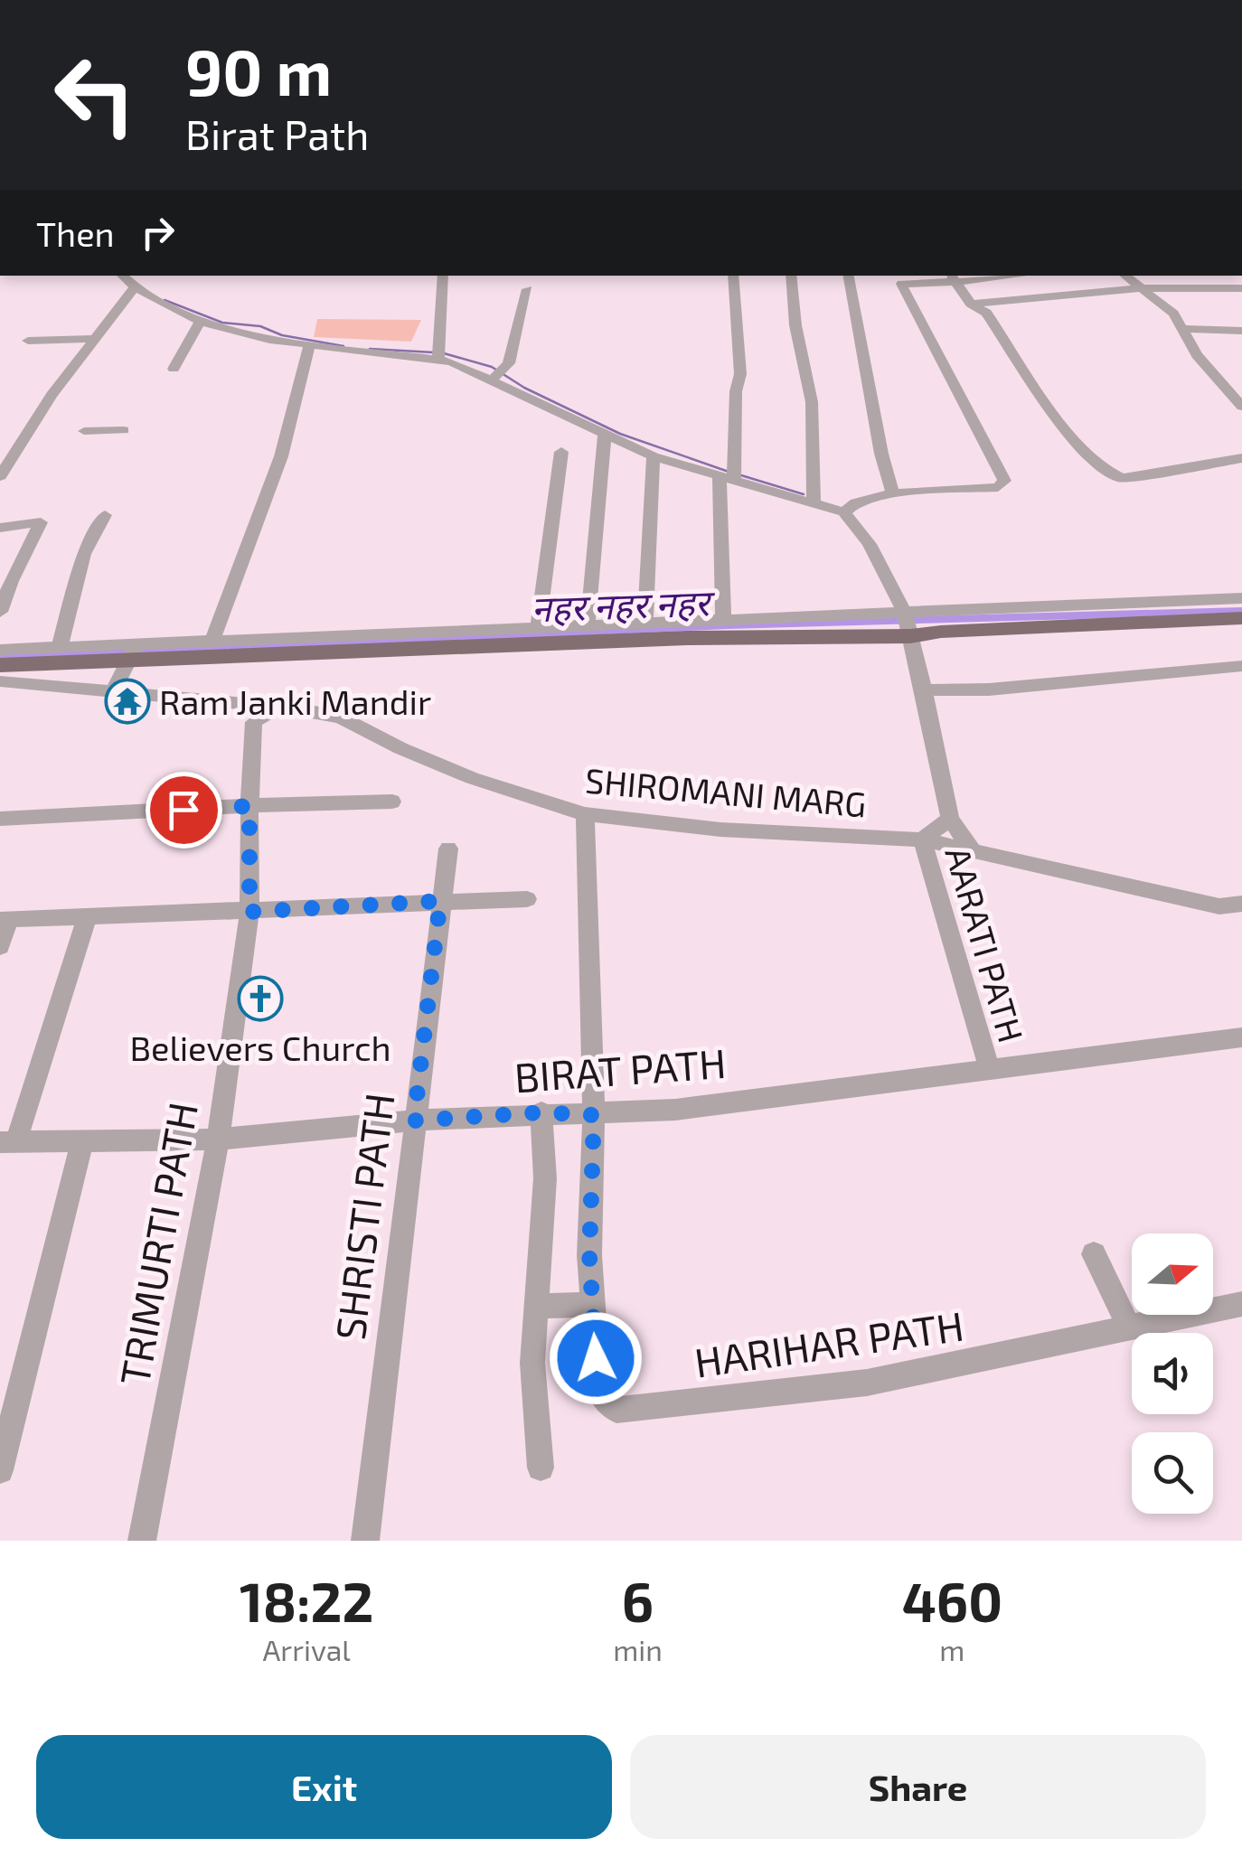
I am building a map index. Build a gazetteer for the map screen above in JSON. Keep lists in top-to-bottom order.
{
  "streets": {
    "street": [
      "SHIROMANI MARG",
      "AARATI PATH",
      "BIRAT PATH",
      "SHRISTI PATH",
      "TRIMURTI PATH",
      "HARIHAR PATH"
    ]
  },
  "crossings": [
    ["SHIROMANI MARG", "AARATI PATH"],
    ["SHIROMANI MARG", "HARIHAR PATH"],
    ["AARATI PATH", "BIRAT PATH"],
    ["BIRAT PATH", "SHRISTI PATH"],
    ["BIRAT PATH", "TRIMURTI PATH"],
    ["BIRAT PATH", "HARIHAR PATH"]
  ],
  "water": ["नहर नहर नहर"],
  "places": {
    "temple": ["Ram Janki Mandir"],
    "church": ["Believers Church"]
  },
  "north": "right",
  "page": {
    "turn": ["90 m", "Birat Path"],
    "then": "Then",
    "eta": [
      "18:22",
      "Arrival",
      "6",
      "min",
      "460",
      "m"
    ],
    "buttons": ["Exit", "Share"]
  }
}
